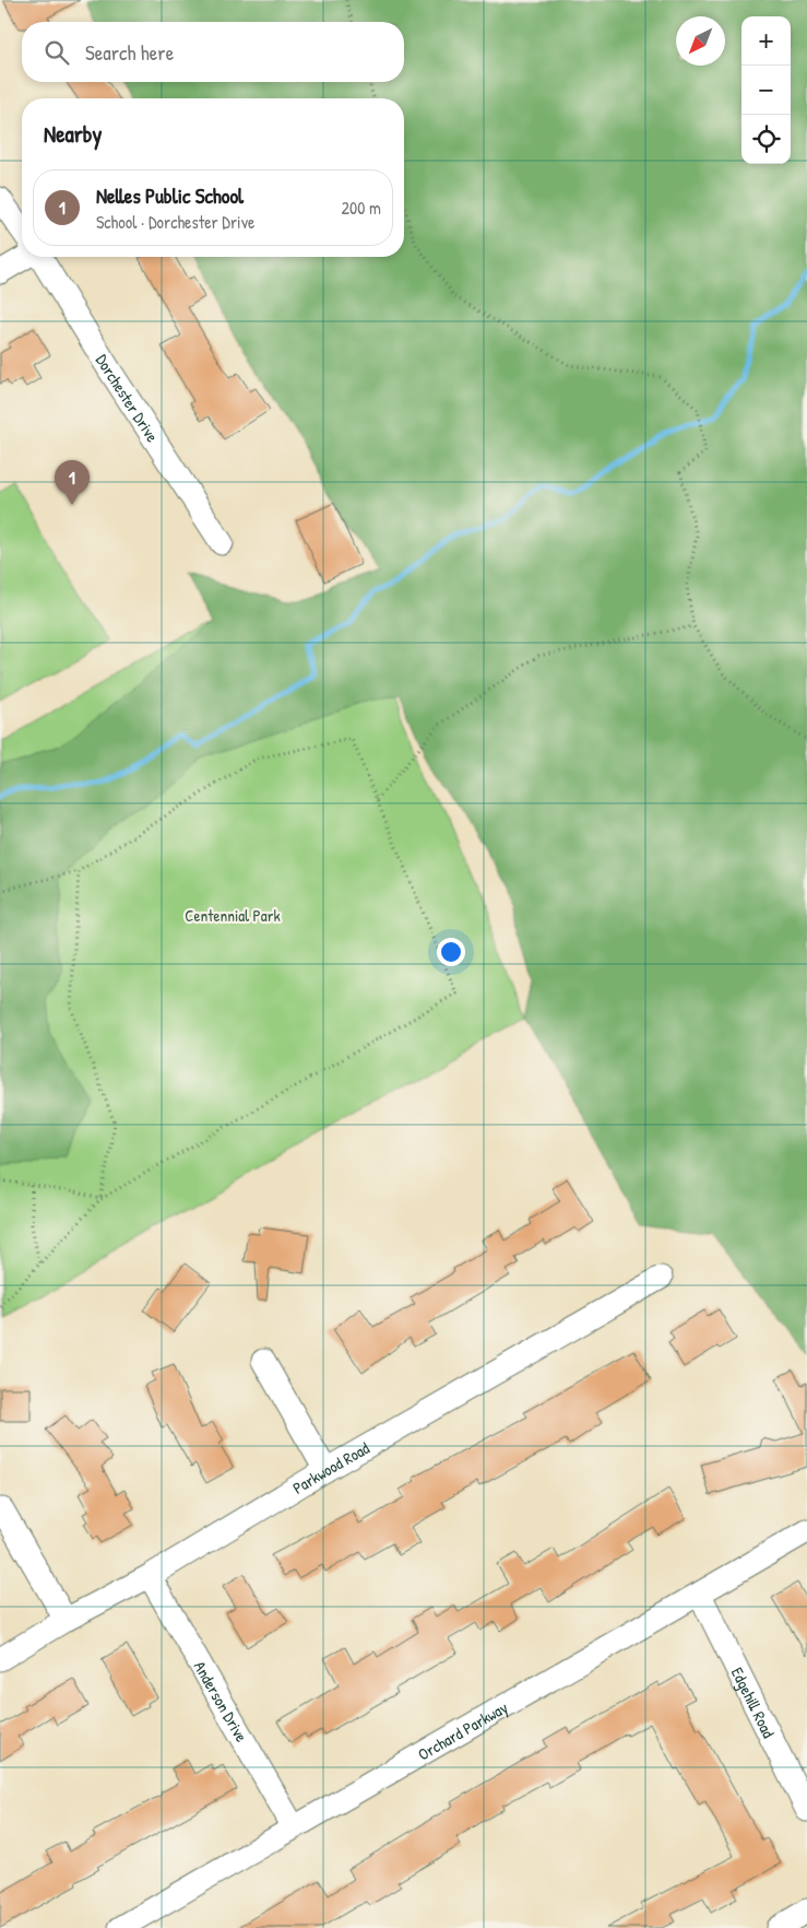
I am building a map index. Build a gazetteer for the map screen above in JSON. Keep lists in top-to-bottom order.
{
  "streets": {
    "street": [
      "Dorchester Drive",
      "Parkwood Road",
      "Anderson Drive",
      "Edgehill Road",
      "Orchard Parkway"
    ]
  },
  "crossings": [
    ["Parkwood Road", "Anderson Drive"],
    ["Anderson Drive", "Orchard Parkway"],
    ["Edgehill Road", "Orchard Parkway"]
  ],
  "parks": ["Centennial Park"],
  "north": "bottom left",
  "page": {
    "map_buttons": ["+", "−"],
    "search": "Search here",
    "heading": "Nearby",
    "list": [
      {
        "mark": "1",
        "name": "Nelles Public School",
        "note": "School · Dorchester Drive",
        "value": "200 m"
      }
    ],
    "pins": "1"
  }
}
